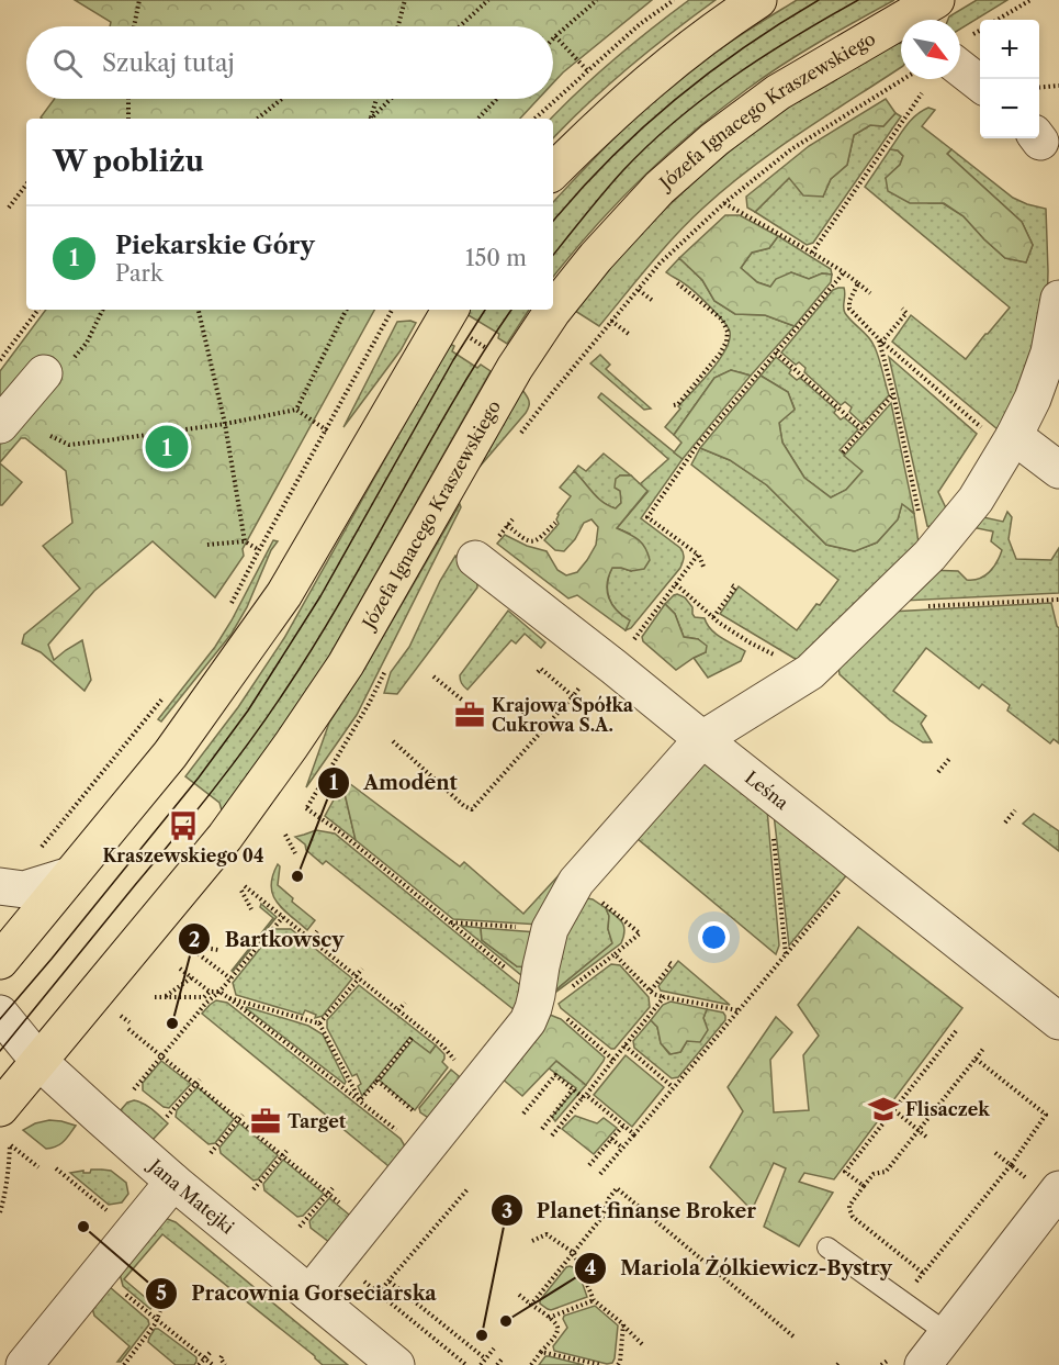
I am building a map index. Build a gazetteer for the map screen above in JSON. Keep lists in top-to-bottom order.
{
  "streets": {
    "main road": ["Józefa Ignacego Kraszewskiego"],
    "street": ["Leśna", "Jana Matejki"]
  },
  "crossings": [
    ["Józefa Ignacego Kraszewskiego", "Jana Matejki"]
  ],
  "places": {
    "office": ["Krajowa Spółka Cukrowa S.A.", "Target"],
    "bus stop": ["Kraszewskiego 04"],
    "other": [
      "Amodent",
      "Bartkowscy",
      "Pracownia Gorseciarska",
      "Mariola Żólkiewicz-Bystry",
      "Planet finanse Broker"
    ],
    "school or university": ["Flisaczek"]
  },
  "north": "bottom right",
  "page": {
    "map_buttons": ["+", "−"],
    "search": "Szukaj tutaj",
    "heading": "W pobliżu",
    "list": [
      {
        "mark": "1",
        "name": "Piekarskie Góry",
        "note": "Park",
        "value": "150 m"
      }
    ],
    "pins": "1"
  }
}
